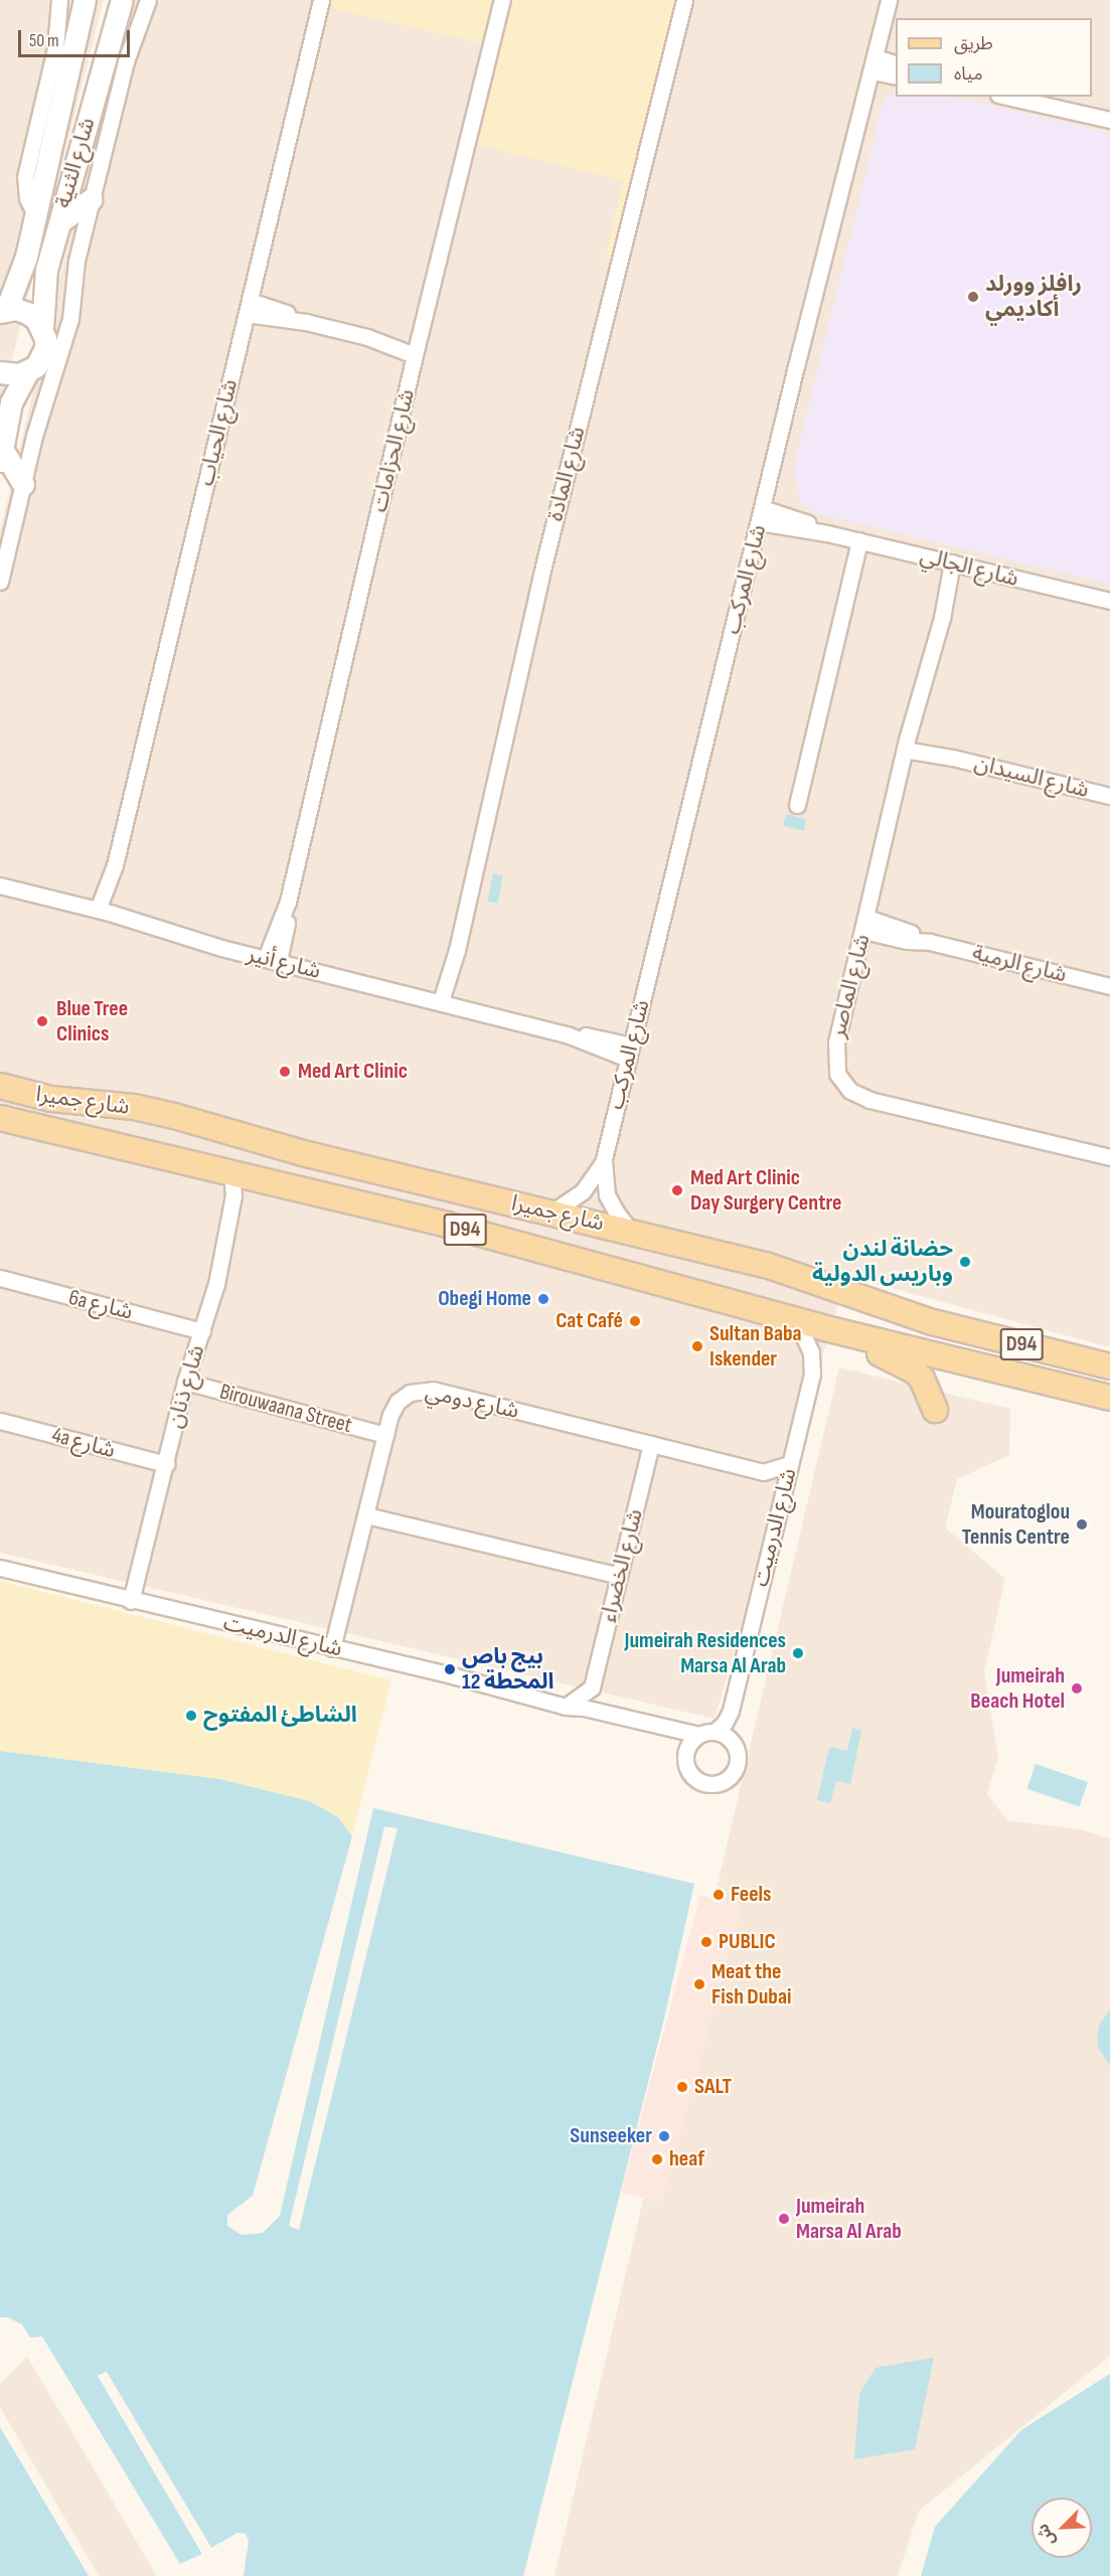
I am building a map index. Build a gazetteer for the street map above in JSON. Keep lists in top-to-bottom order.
{
  "streets": {
    "main road": ["شارع الثنية", "شارع جميرا", "D94"],
    "street": [
      "شارع الحياب",
      "شارع الحزامات",
      "شارع المادة",
      "شارع الجالي",
      "شارع المركب",
      "شارع السيدان",
      "شارع أنير",
      "شارع الرمية",
      "شارع الماصر",
      "6a شارع",
      "شارع ذنان",
      "شارع دومي",
      "Birouwaana Street",
      "4a شارع",
      "شارع الدرميت",
      "شارع الخضراء"
    ]
  },
  "crossings": [
    ["شارع الحياب", "شارع أنير"],
    ["شارع الحزامات", "شارع أنير"],
    ["شارع المادة", "شارع أنير"],
    ["شارع الجالي", "شارع المركب"],
    ["شارع الجالي", "شارع الماصر"],
    ["شارع المركب", "شارع أنير"],
    ["شارع المركب", "شارع جميرا"],
    ["شارع السيدان", "شارع الماصر"],
    ["شارع الرمية", "شارع الماصر"],
    ["شارع جميرا", "شارع ذنان"],
    ["شارع جميرا", "شارع الدرميت"],
    ["6a شارع", "شارع ذنان"],
    ["شارع ذنان", "Birouwaana Street"],
    ["شارع ذنان", "4a شارع"],
    ["شارع ذنان", "شارع الدرميت"],
    ["شارع دومي", "Birouwaana Street"],
    ["شارع دومي", "شارع الدرميت"],
    ["شارع دومي", "شارع الخضراء"]
  ],
  "places": [
    "رافلز وورلد أكاديمي",
    "Blue Tree Clinics",
    "Med Art Clinic",
    "Med Art Clinic Day Surgery Centre",
    "حضانة لندن وباريس الدولية",
    "Obegi Home",
    "Cat Café",
    "Sultan Baba Iskender",
    "Mouratoglou Tennis Centre",
    "Jumeirah Residences Marsa Al Arab",
    "بيج باص المحطة 12",
    "Jumeirah Beach Hotel",
    "الشاطئ المفتوح",
    "Feels",
    "PUBLIC",
    "Meat the Fish Dubai",
    "SALT",
    "Sunseeker",
    "heaf",
    "Jumeirah Marsa Al Arab"
  ],
  "legend": ["طريق", "مياه"],
  "scale_bar": "50 m",
  "north": "bottom left"
}
